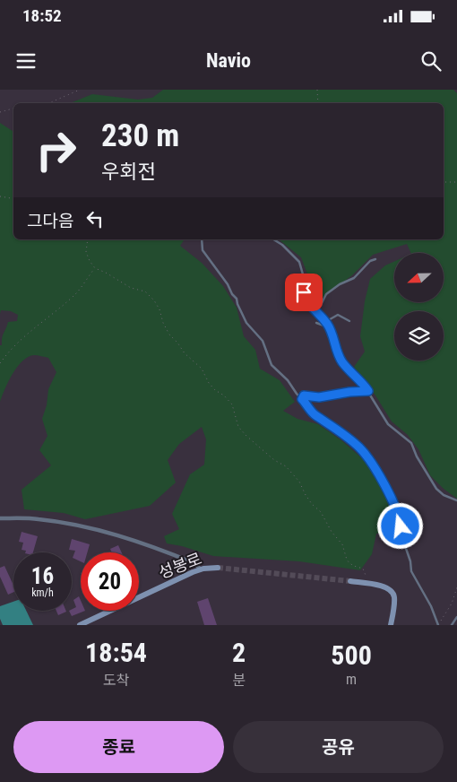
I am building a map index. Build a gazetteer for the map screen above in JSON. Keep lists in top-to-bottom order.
{
  "streets": {
    "street": ["성봉로"]
  },
  "north": "left",
  "page": {
    "status": "18:52",
    "header": "Navio",
    "turn": ["230 m", "우회전"],
    "then": "그다음",
    "speed": "16 km/h",
    "limit": "20",
    "eta": [
      "18:54",
      "도착",
      "2",
      "분",
      "500",
      "m"
    ],
    "buttons": ["종료", "공유"]
  }
}
